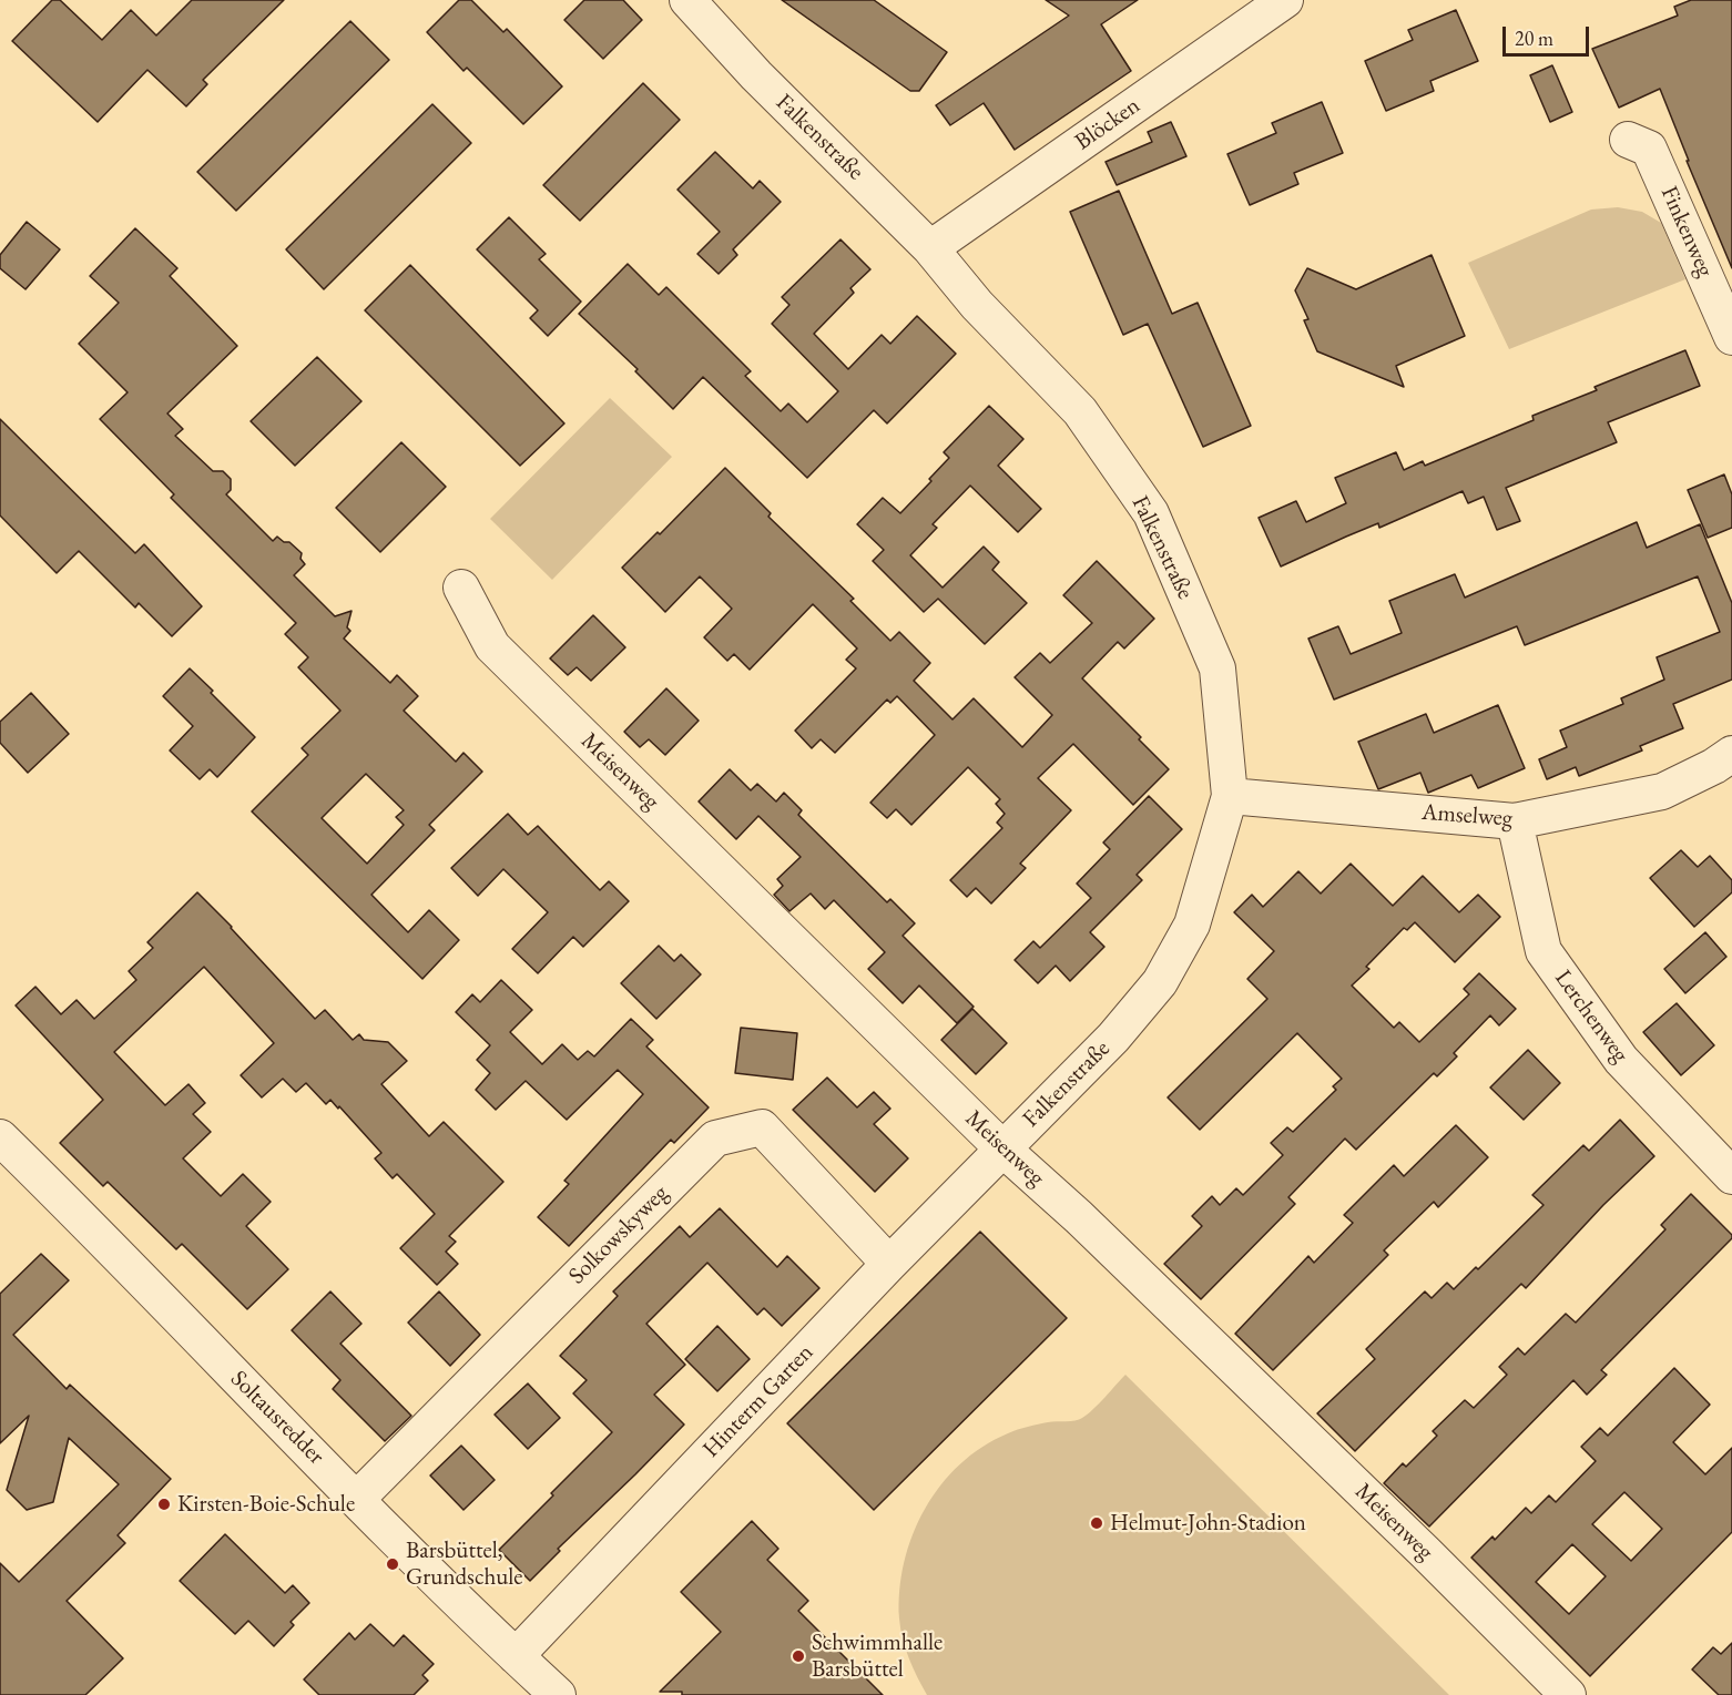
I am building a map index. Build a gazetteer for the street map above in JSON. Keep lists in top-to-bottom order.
{
  "streets": {
    "street": [
      "Blöcken",
      "Falkenstraße",
      "Finkenweg",
      "Meisenweg",
      "Amselweg",
      "Lerchenweg",
      "Solkowskyweg",
      "Hinterm Garten",
      "Soltausredder"
    ]
  },
  "crossings": [
    ["Blöcken", "Falkenstraße"],
    ["Falkenstraße", "Meisenweg"],
    ["Falkenstraße", "Amselweg"],
    ["Falkenstraße", "Hinterm Garten"],
    ["Meisenweg", "Hinterm Garten"],
    ["Amselweg", "Lerchenweg"],
    ["Solkowskyweg", "Hinterm Garten"],
    ["Solkowskyweg", "Soltausredder"],
    ["Hinterm Garten", "Soltausredder"]
  ],
  "places": [
    "Kirsten-Boie-Schule",
    "Helmut-John-Stadion",
    "Barsbüttel, Grundschule",
    "Schwimmhalle Barsbüttel"
  ],
  "scale_bar": "20 m"
}
